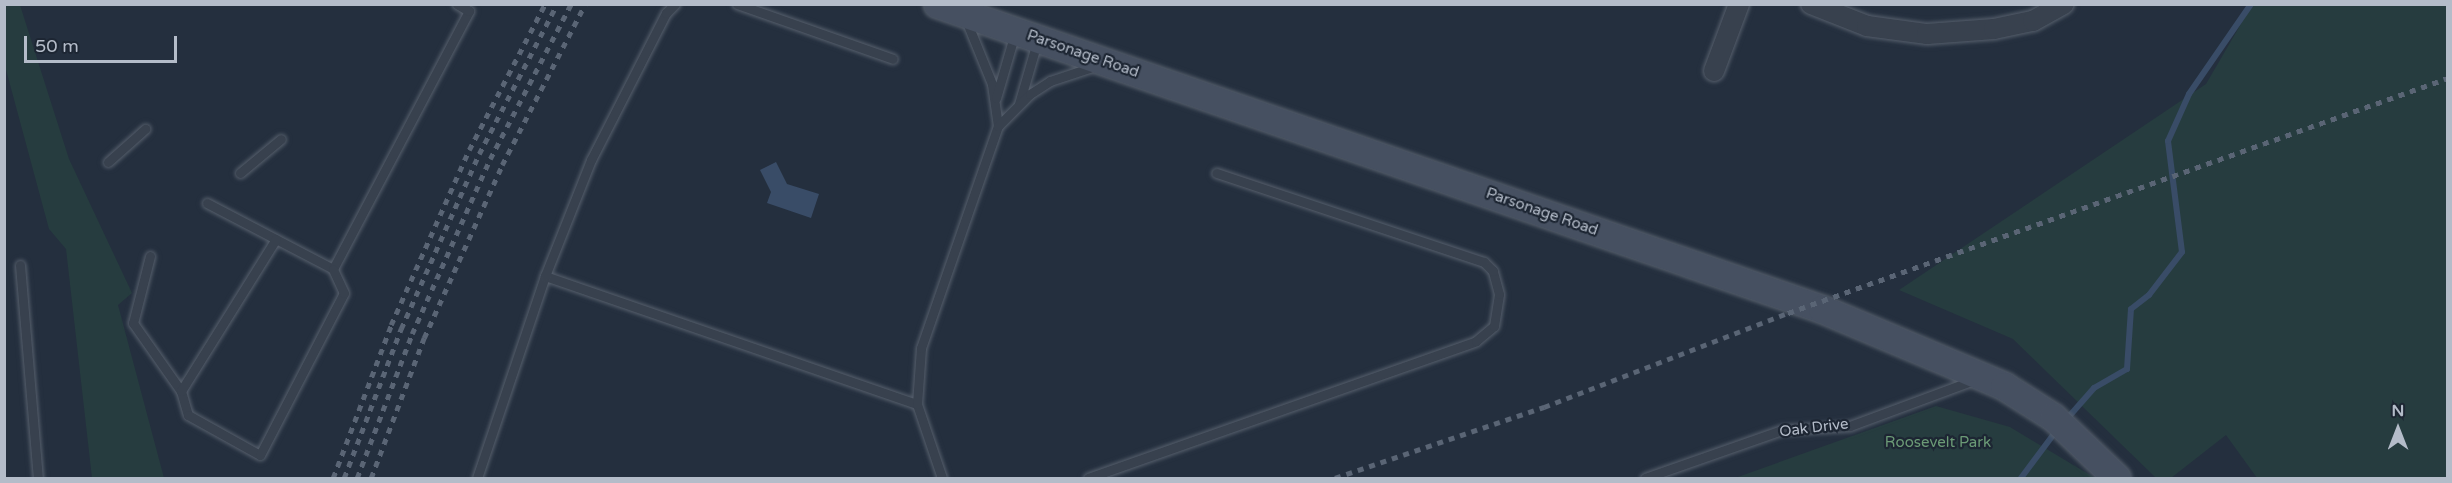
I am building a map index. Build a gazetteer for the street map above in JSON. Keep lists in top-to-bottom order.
{
  "streets": {
    "street": ["Parsonage Road"],
    "lane": ["Oak Drive"]
  },
  "crossings": [
    ["Parsonage Road", "Oak Drive"]
  ],
  "parks": ["Roosevelt Park"],
  "scale_bar": "50 m",
  "north": "top"
}
